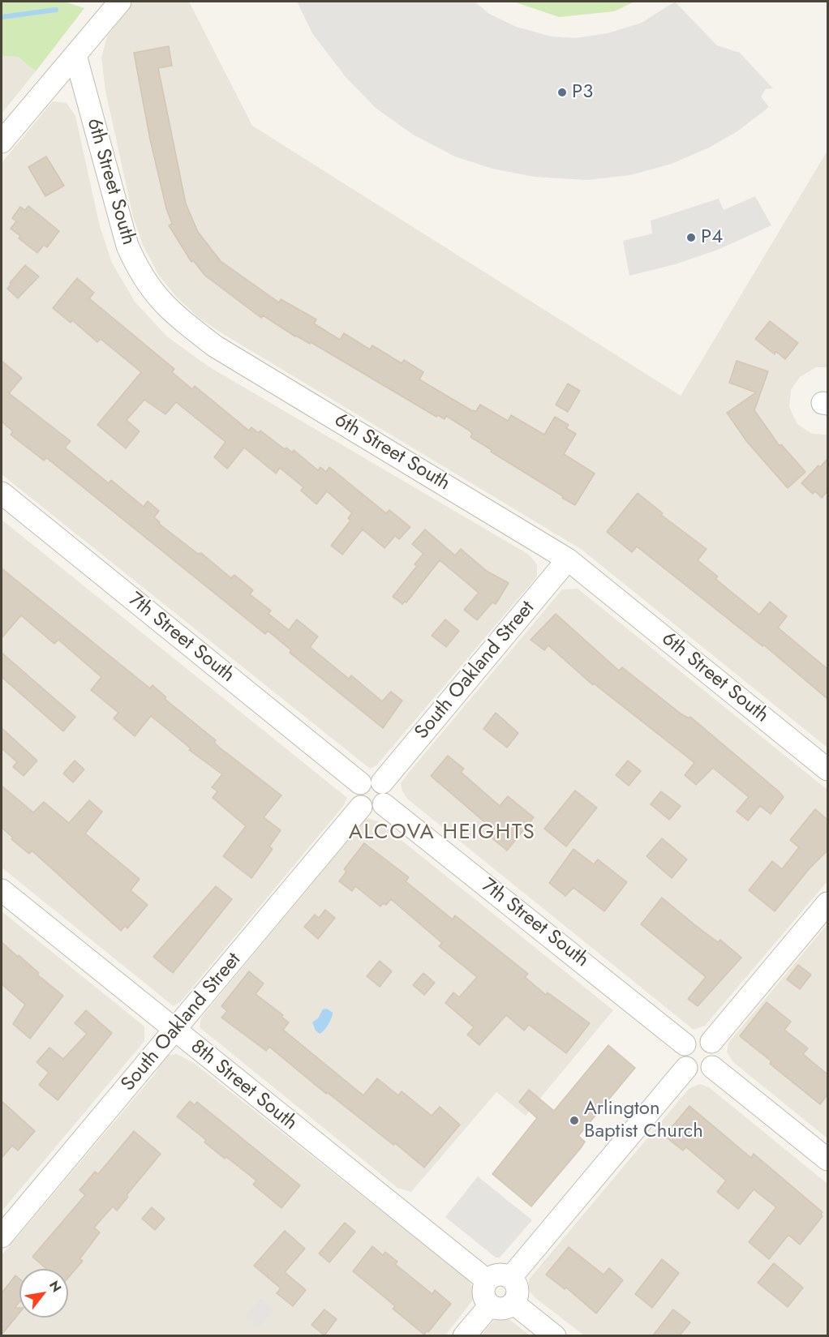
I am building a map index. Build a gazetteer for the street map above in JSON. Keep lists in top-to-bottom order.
{
  "streets": {
    "street": [
      "6th Street South",
      "7th Street South",
      "South Oakland Street",
      "8th Street South"
    ]
  },
  "crossings": [
    ["6th Street South", "South Oakland Street"],
    ["7th Street South", "South Oakland Street"],
    ["South Oakland Street", "8th Street South"]
  ],
  "districts": ["ALCOVA HEIGHTS"],
  "places": ["P3", "P4", "Arlington Baptist Church"],
  "north": "top right"
}
